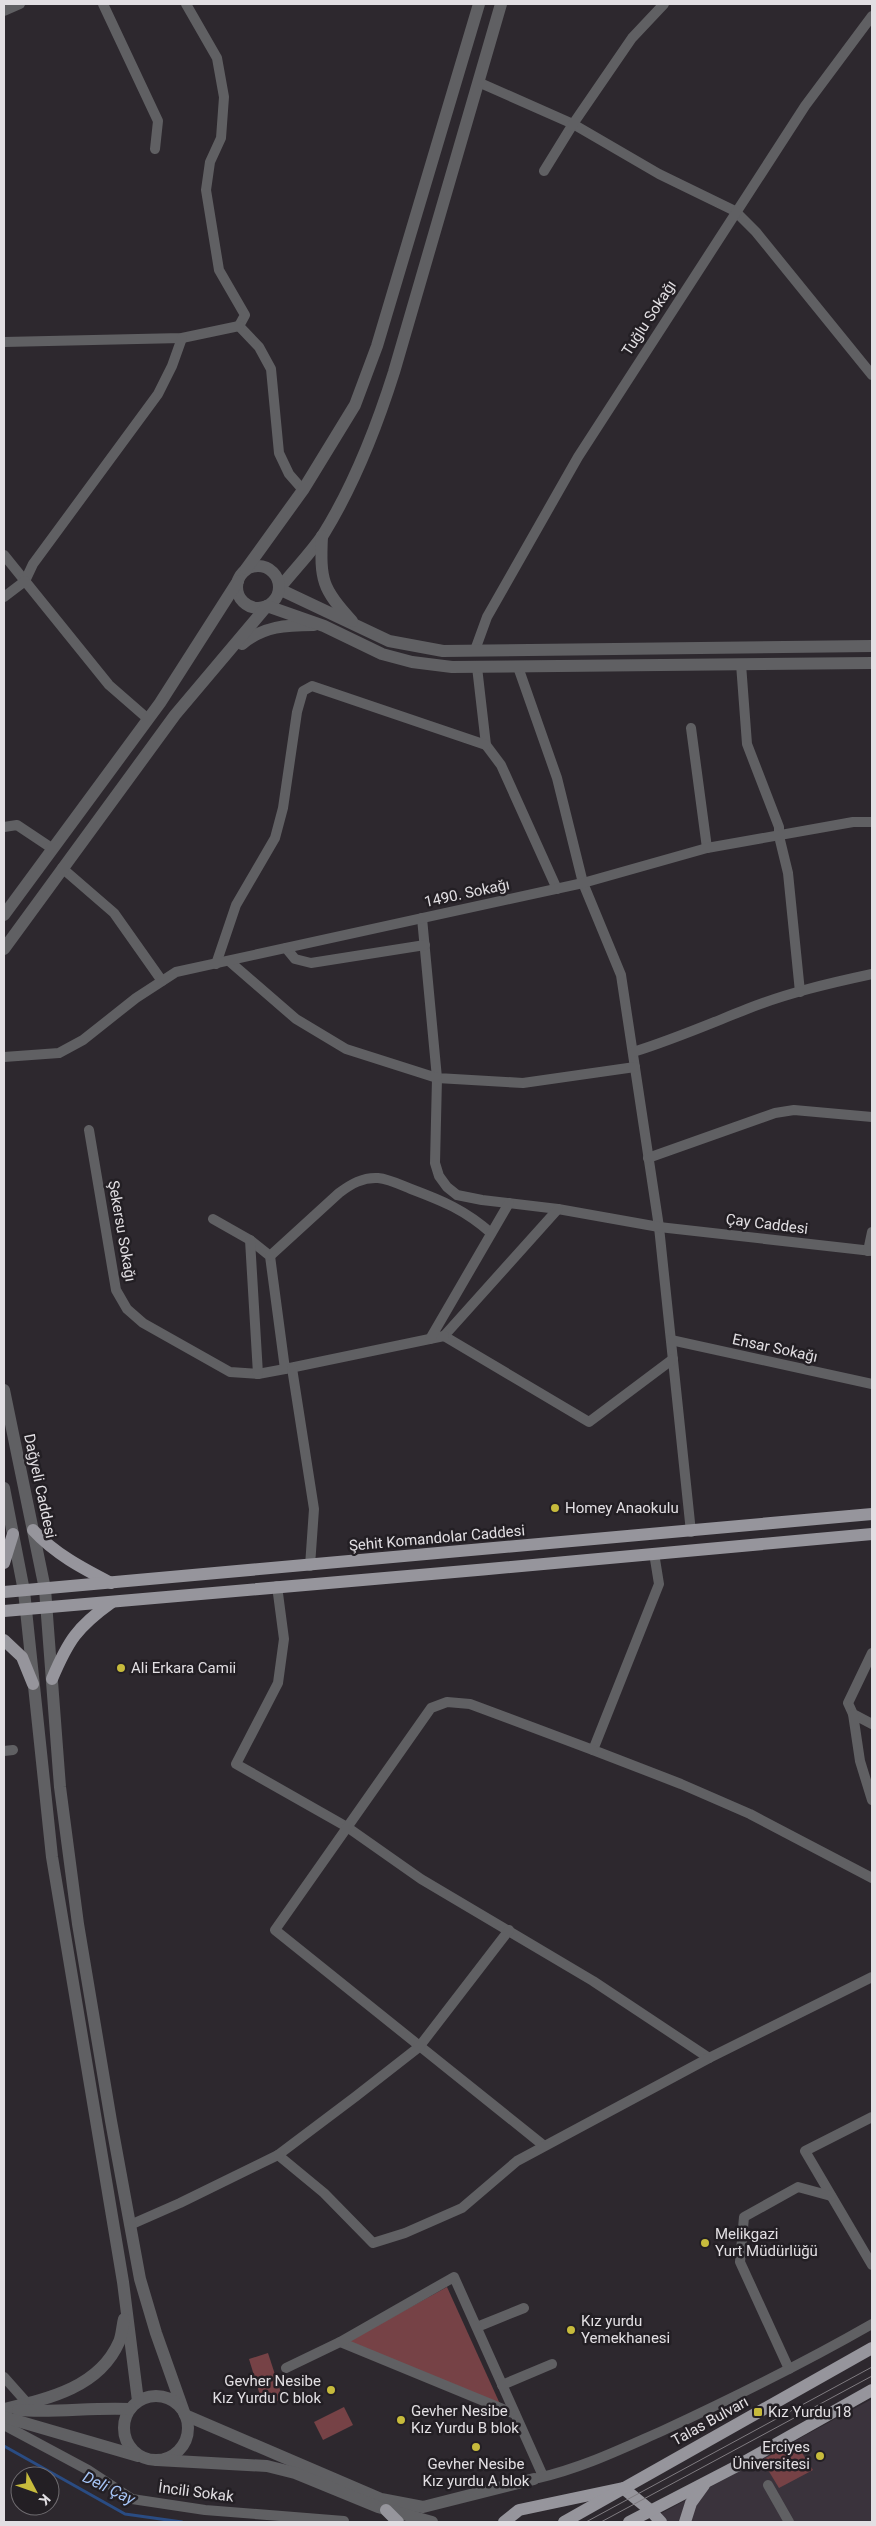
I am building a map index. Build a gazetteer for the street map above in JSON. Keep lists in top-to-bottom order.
{
  "streets": {
    "main road": ["Şehit Komandolar Caddesi", "Talas Bulvarı"],
    "street": [
      "Tuğlu Sokağı",
      "1490. Sokağı",
      "Çay Caddesi",
      "Şekersu Sokağı",
      "Ensar Sokağı",
      "Dağyeli Caddesi",
      "İncili Sokak"
    ]
  },
  "crossings": [
    ["1490. Sokağı", "Çay Caddesi"],
    ["Dağyeli Caddesi", "Şehit Komandolar Caddesi"]
  ],
  "water": ["Deli Çay"],
  "places": {
    "other": [
      "Homey Anaokulu",
      "Ali Erkara Camii",
      "Melikgazi Yurt Müdürlüğü",
      "Kız yurdu Yemekhanesi",
      "Gevher Nesibe Kız Yurdu C blok",
      "Gevher Nesibe Kız Yurdu B blok",
      "Gevher Nesibe Kız yurdu A blok",
      "Erciyes Üniversitesi"
    ],
    "transit": ["Kız Yurdu 18"]
  },
  "north": "bottom right"
}
